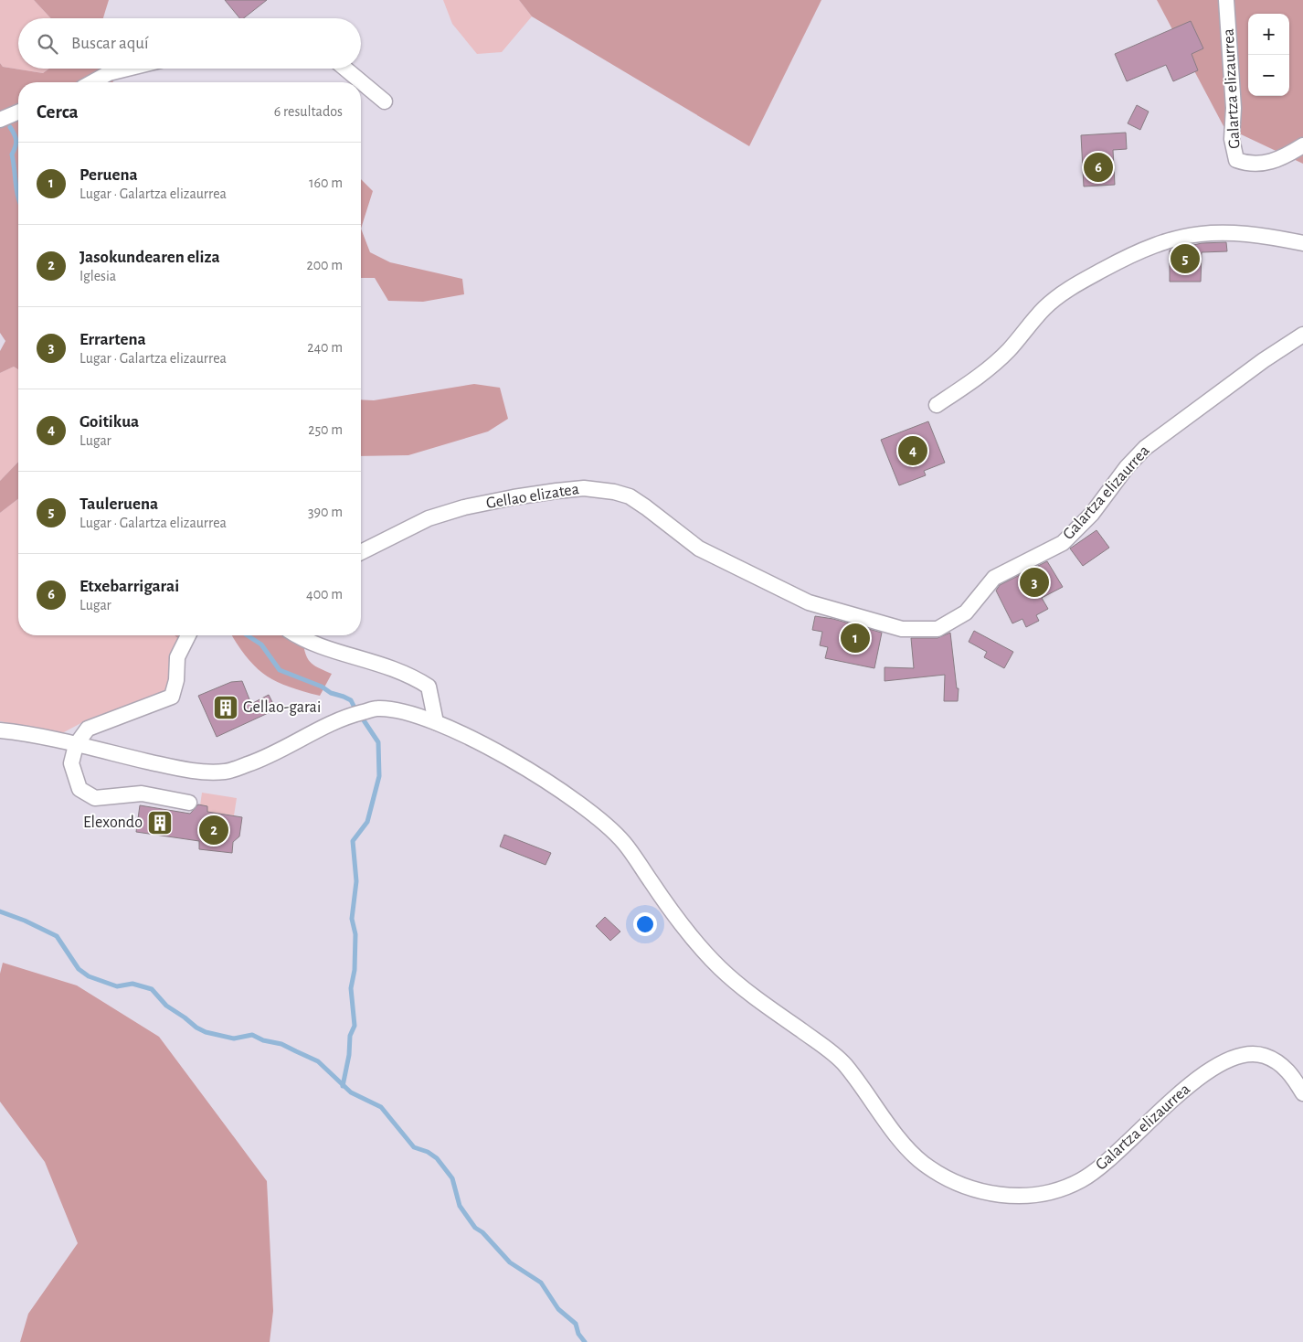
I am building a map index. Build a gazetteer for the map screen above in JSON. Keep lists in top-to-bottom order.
{
  "streets": {
    "street": ["Galartza elizaurrea", "Gellao elizatea"]
  },
  "crossings": [
    ["Galartza elizaurrea", "Gellao elizatea"]
  ],
  "places": {
    "building": ["Gellao-garai", "Elexondo"]
  },
  "page": {
    "map_buttons": ["+", "−"],
    "search": "Buscar aquí",
    "heading": ["Cerca", "6 resultados"],
    "list": [
      {
        "mark": "1",
        "name": "Peruena",
        "note": "Lugar · Galartza elizaurrea",
        "value": "160 m"
      },
      {
        "mark": "2",
        "name": "Jasokundearen eliza",
        "note": "Iglesia",
        "value": "200 m"
      },
      {
        "mark": "3",
        "name": "Errartena",
        "note": "Lugar · Galartza elizaurrea",
        "value": "240 m"
      },
      {
        "mark": "4",
        "name": "Goitikua",
        "note": "Lugar",
        "value": "250 m"
      },
      {
        "mark": "5",
        "name": "Tauleruena",
        "note": "Lugar · Galartza elizaurrea",
        "value": "390 m"
      },
      {
        "mark": "6",
        "name": "Etxebarrigarai",
        "note": "Lugar",
        "value": "400 m"
      }
    ],
    "pins": [
      "6",
      "5",
      "4",
      "3",
      "1",
      "2"
    ]
  }
}
